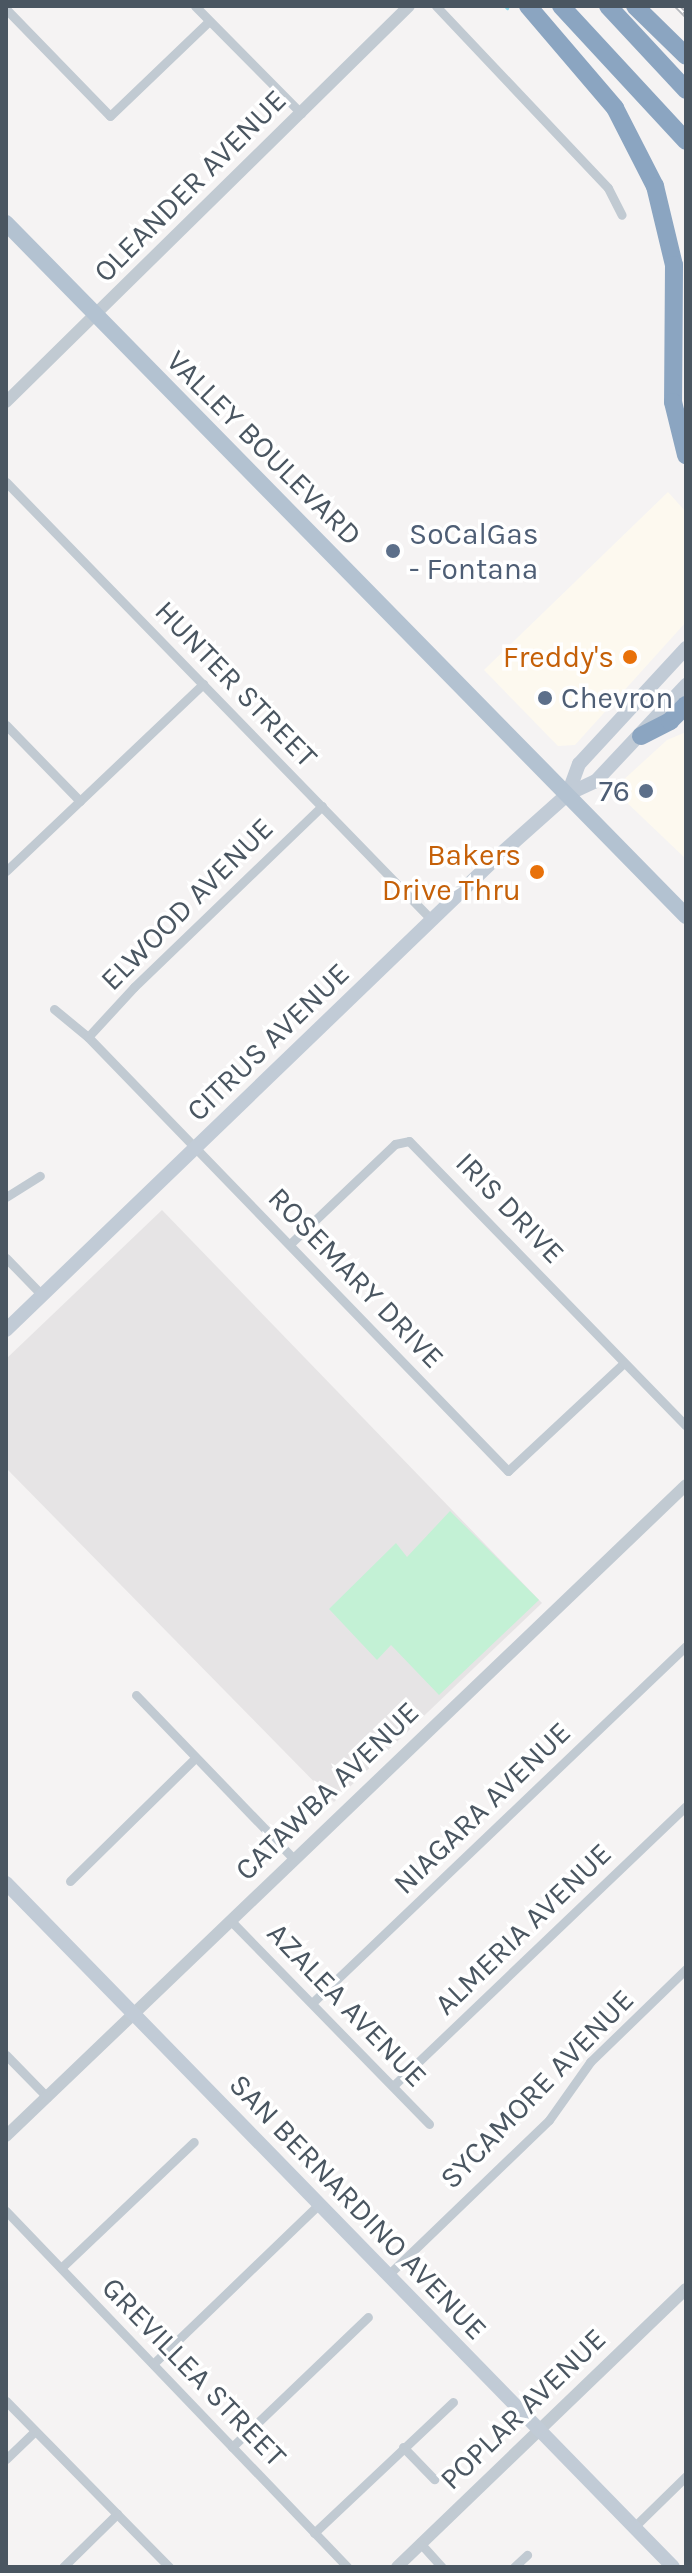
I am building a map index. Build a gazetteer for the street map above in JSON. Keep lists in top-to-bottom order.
{
  "streets": {
    "main road": ["VALLEY BOULEVARD", "CITRUS AVENUE", "SAN BERNARDINO AVENUE"],
    "street": [
      "OLEANDER AVENUE",
      "HUNTER STREET",
      "ELWOOD AVENUE",
      "IRIS DRIVE",
      "ROSEMARY DRIVE",
      "CATAWBA AVENUE",
      "NIAGARA AVENUE",
      "ALMERIA AVENUE",
      "AZALEA AVENUE",
      "SYCAMORE AVENUE",
      "GREVILLEA STREET",
      "POPLAR AVENUE"
    ]
  },
  "crossings": [
    ["OLEANDER AVENUE", "VALLEY BOULEVARD"],
    ["VALLEY BOULEVARD", "CITRUS AVENUE"],
    ["HUNTER STREET", "ELWOOD AVENUE"],
    ["HUNTER STREET", "CITRUS AVENUE"],
    ["ELWOOD AVENUE", "ROSEMARY DRIVE"],
    ["CITRUS AVENUE", "ROSEMARY DRIVE"],
    ["IRIS DRIVE", "ROSEMARY DRIVE"],
    ["CATAWBA AVENUE", "AZALEA AVENUE"],
    ["CATAWBA AVENUE", "SAN BERNARDINO AVENUE"],
    ["NIAGARA AVENUE", "AZALEA AVENUE"],
    ["ALMERIA AVENUE", "AZALEA AVENUE"],
    ["SYCAMORE AVENUE", "SAN BERNARDINO AVENUE"],
    ["SAN BERNARDINO AVENUE", "POPLAR AVENUE"]
  ],
  "places": [
    "SoCalGas - Fontana",
    "Freddy's",
    "Chevron",
    "76",
    "Bakers Drive Thru"
  ]
}
